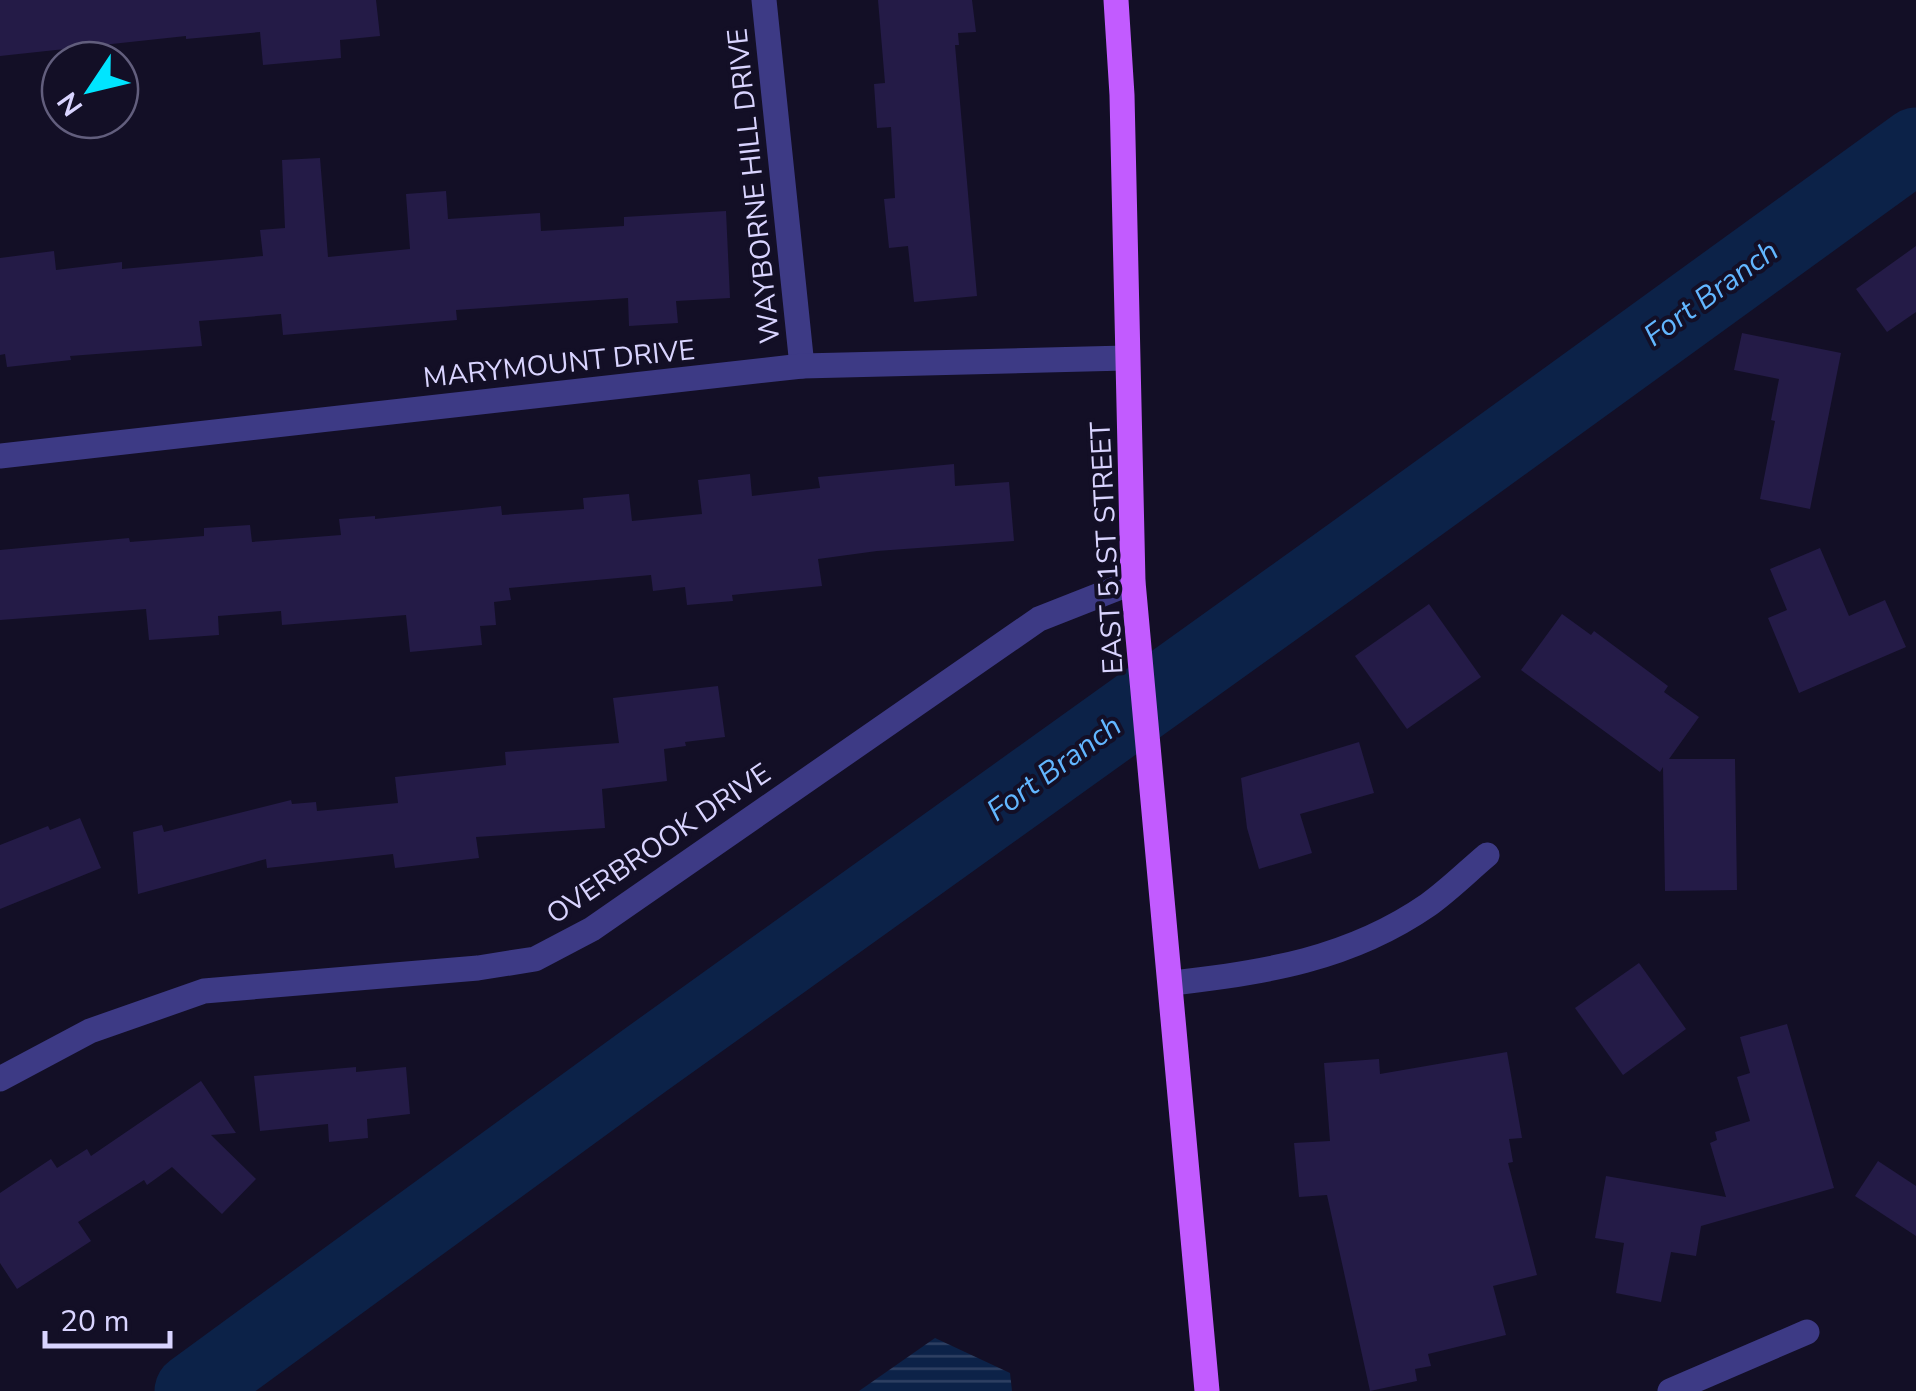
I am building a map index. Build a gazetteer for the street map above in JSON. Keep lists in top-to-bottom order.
{
  "streets": {
    "main road": ["EAST 51ST STREET"],
    "street": ["WAYBORNE HILL DRIVE", "MARYMOUNT DRIVE", "OVERBROOK DRIVE"]
  },
  "crossings": [
    ["WAYBORNE HILL DRIVE", "MARYMOUNT DRIVE"],
    ["MARYMOUNT DRIVE", "EAST 51ST STREET"],
    ["EAST 51ST STREET", "OVERBROOK DRIVE"]
  ],
  "water": ["Fort Branch"],
  "scale_bar": "20 m",
  "north": "bottom left"
}
